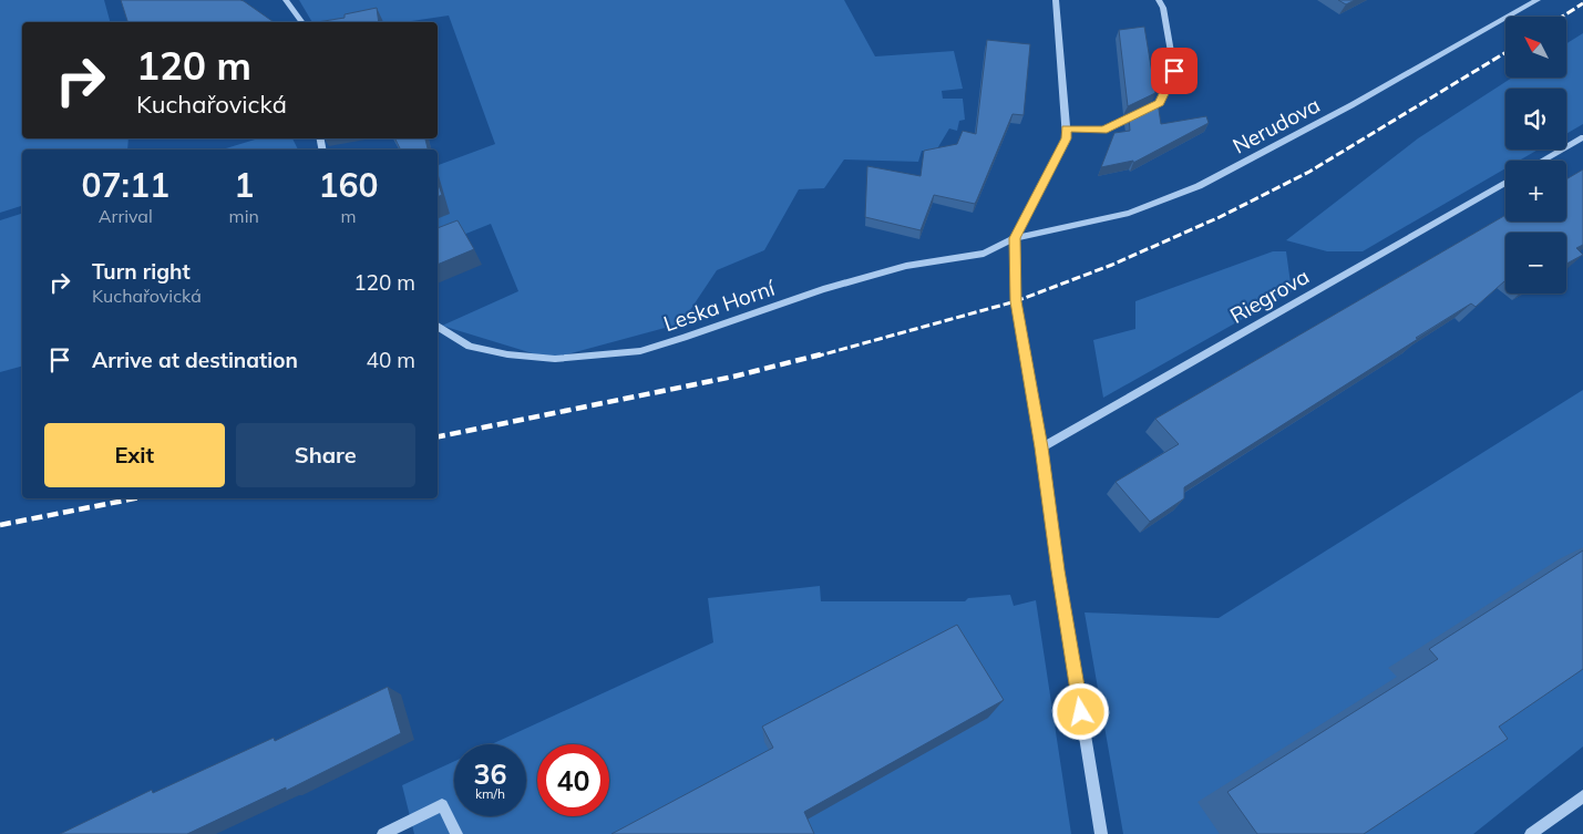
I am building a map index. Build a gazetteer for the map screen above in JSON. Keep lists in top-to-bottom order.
{
  "streets": {
    "street": ["Nerudova", "Riegrova", "Leska Horní"]
  },
  "crossings": [
    ["Nerudova", "Leska Horní"]
  ],
  "north": "top left",
  "page": {
    "map_buttons": ["+", "−"],
    "turn": ["120 m", "Kuchařovická"],
    "eta": [
      "07:11",
      "Arrival",
      "1",
      "min",
      "160",
      "m"
    ],
    "list": [
      {
        "name": "Turn right",
        "note": "Kuchařovická",
        "value": "120 m"
      },
      {
        "name": "Arrive at destination",
        "value": "40 m"
      }
    ],
    "buttons": ["Exit", "Share"],
    "speed": "36 km/h",
    "limit": "40"
  }
}
